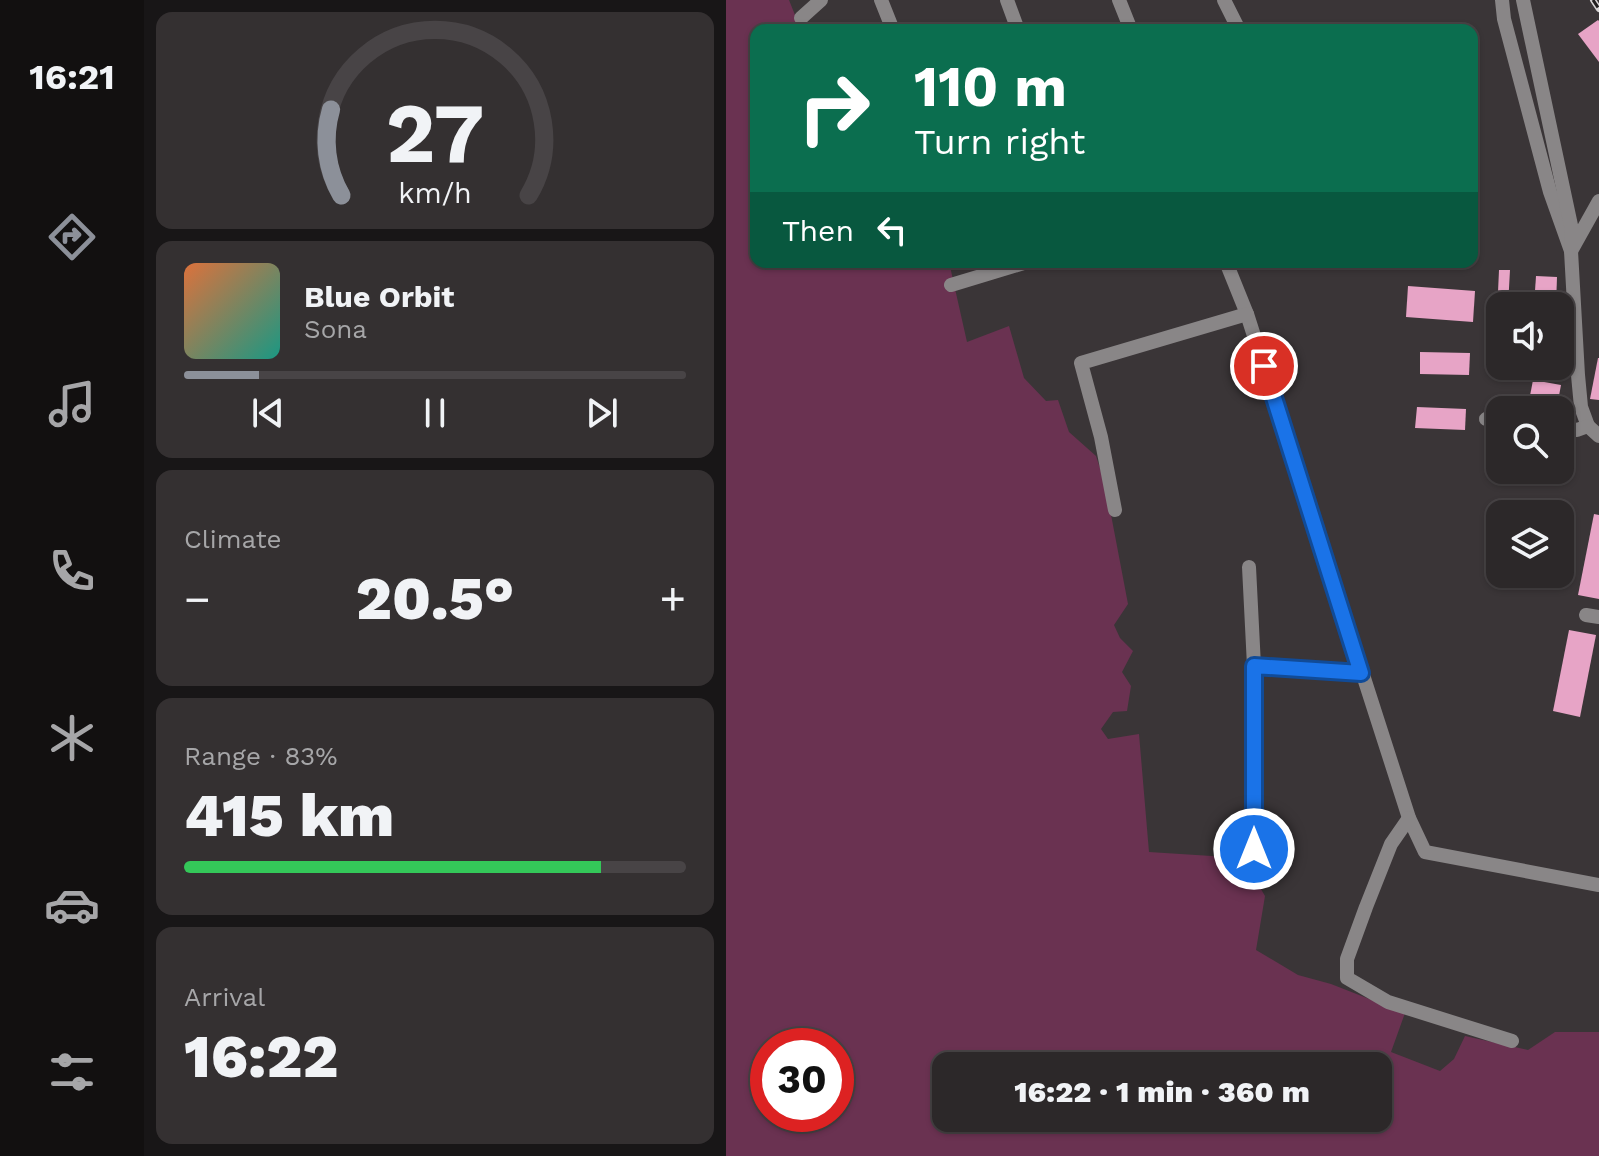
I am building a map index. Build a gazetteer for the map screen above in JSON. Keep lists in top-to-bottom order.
{
  "page": {
    "tabs": "16:21",
    "turn": ["110 m", "Turn right"],
    "then": "Then",
    "song": ["Blue Orbit", "Sona"],
    "tile": [
      "Climate",
      ["Range · 83%", "415 km"],
      ["Arrival", "16:22"]
    ],
    "heat": ["−", "20.5°", "+"],
    "limit": "30",
    "trip": "16:22 · 1 min · 360 m",
    "gauge": ["27", "km/h"]
  }
}
